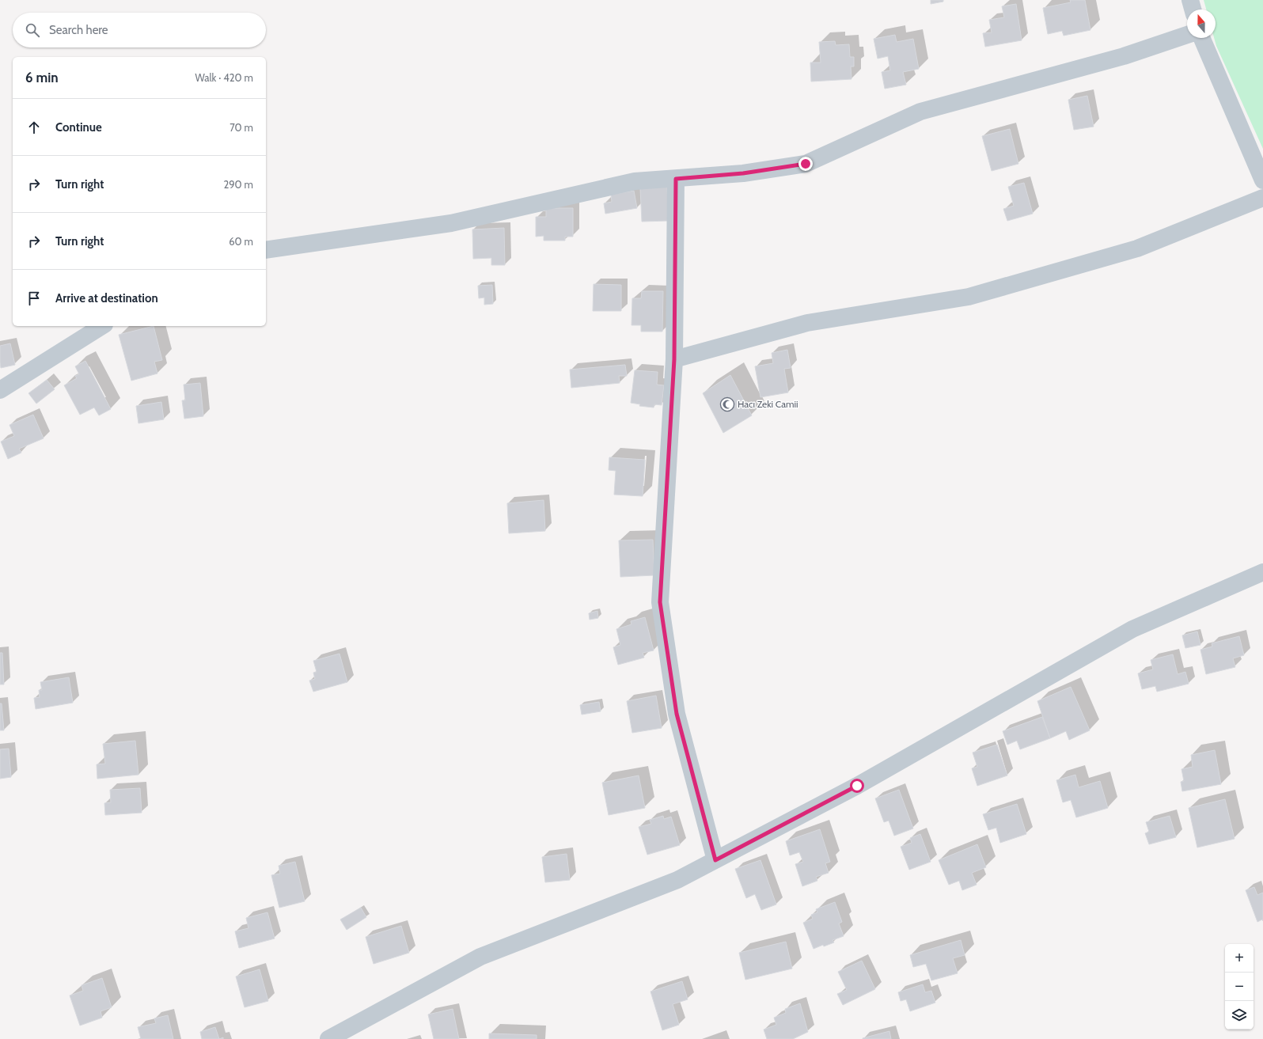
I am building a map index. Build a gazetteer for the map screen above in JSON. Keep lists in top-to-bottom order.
{
  "places": {
    "mosque": ["Hacı Zeki Camii"]
  },
  "north": "top",
  "page": {
    "search": "Search here",
    "heading": ["6 min", "Walk · 420 m"],
    "list": [
      ["Continue", "70 m"],
      ["Turn right", "290 m"],
      ["Turn right", "60 m"],
      "Arrive at destination"
    ],
    "map_buttons": ["+", "−"]
  }
}
